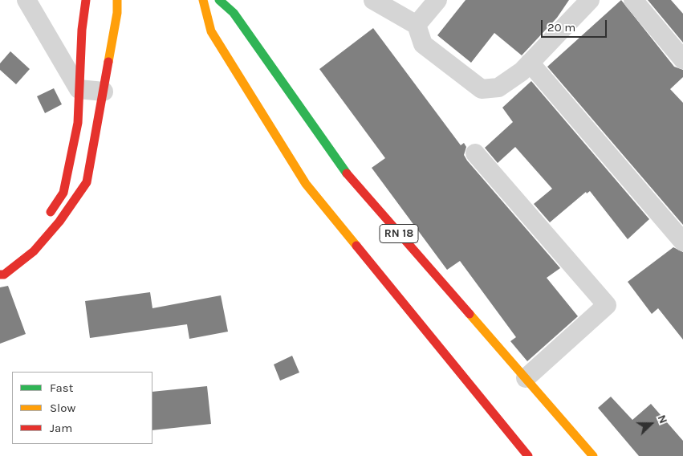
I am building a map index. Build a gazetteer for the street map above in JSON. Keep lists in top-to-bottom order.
{
  "streets": {
    "main road": ["RN 18"]
  },
  "legend": ["Fast", "Slow", "Jam"],
  "scale_bar": "20 m",
  "north": "right"
}
